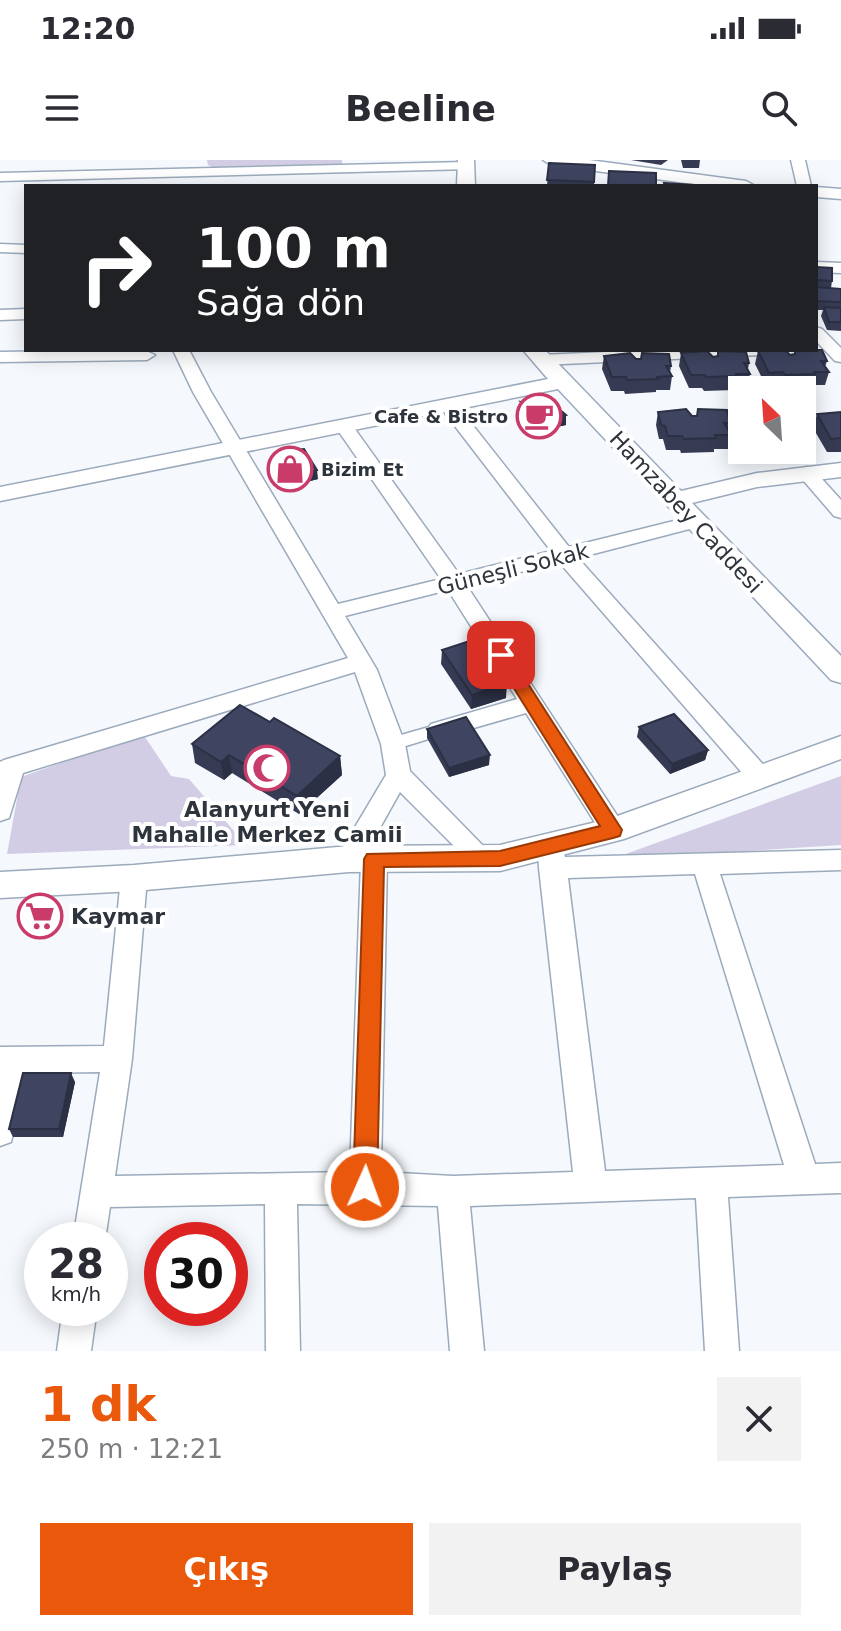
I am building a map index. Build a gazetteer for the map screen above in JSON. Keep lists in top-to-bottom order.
{
  "streets": {
    "street": ["Hamzabey Caddesi", "Güneşli Sokak"]
  },
  "crossings": [
    ["Hamzabey Caddesi", "Güneşli Sokak"]
  ],
  "places": {
    "cafe": ["Cafe & Bistro"],
    "shop": ["Bizim Et"],
    "mosque": ["Alanyurt Yeni Mahalle Merkez Camii"],
    "supermarket": ["Kaymar"]
  },
  "north": "top left",
  "page": {
    "status": "12:20",
    "header": "Beeline",
    "turn": ["100 m", "Sağa dön"],
    "speed": "28 km/h",
    "limit": "30",
    "heading": ["1 dk", "250 m · 12:21"],
    "buttons": ["Çıkış", "Paylaş"]
  }
}
